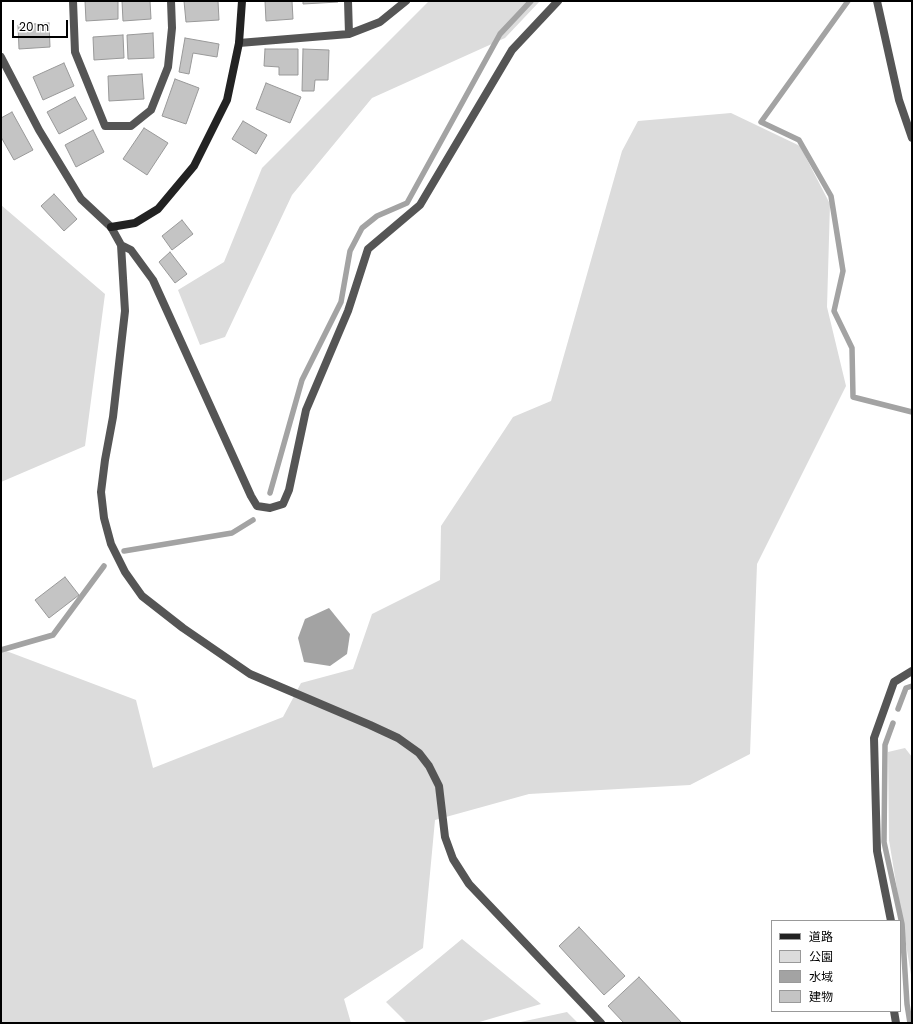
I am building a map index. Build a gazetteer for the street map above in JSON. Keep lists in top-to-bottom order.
{
  "legend": [
    "道路",
    "公園",
    "水域",
    "建物"
  ],
  "scale_bar": "20 m"
}
